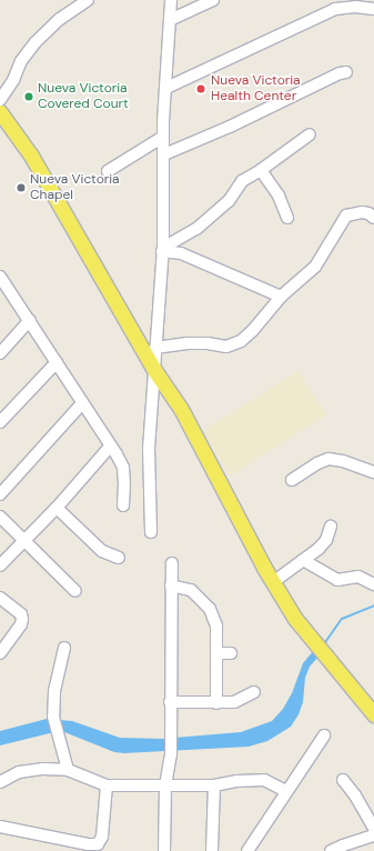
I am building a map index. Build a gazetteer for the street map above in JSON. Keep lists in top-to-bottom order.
{
  "places": ["Nueva Victoria Health Center", "Nueva Victoria Covered Court", "Nueva Victoria Chapel"]
}
